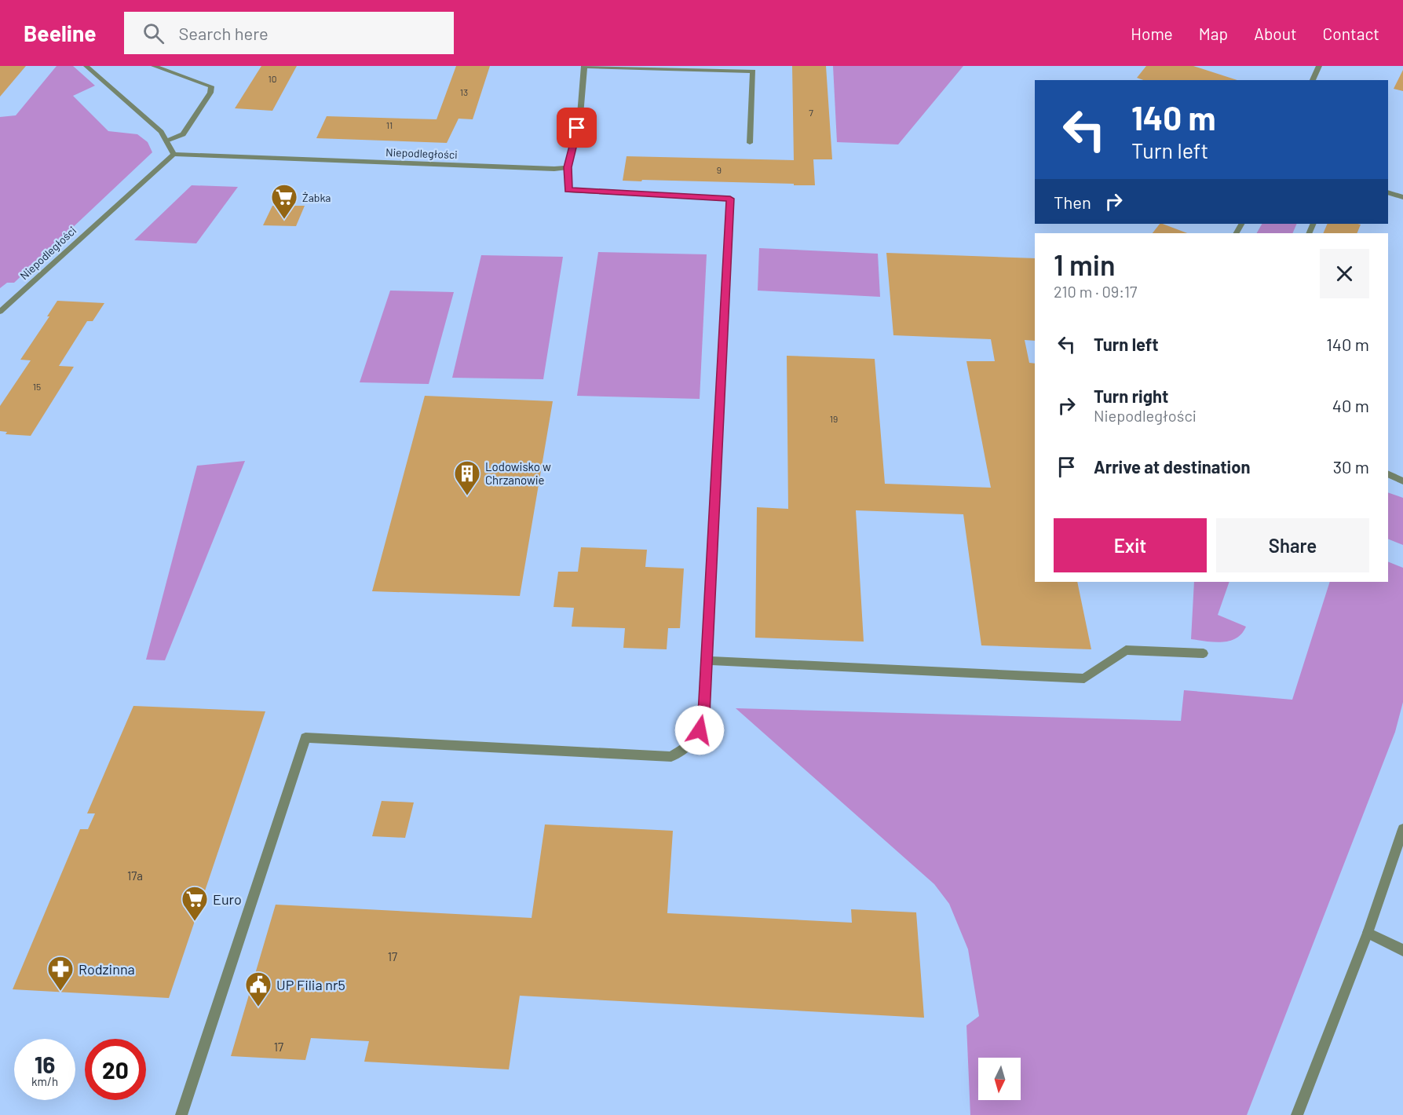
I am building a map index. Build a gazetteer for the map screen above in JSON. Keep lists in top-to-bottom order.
{
  "streets": {
    "street": ["Niepodległości"]
  },
  "places": {
    "supermarket": ["Żabka", "Euro"],
    "building": ["Lodowisko w Chrzanowie"],
    "pharmacy": ["Rodzinna"],
    "public building": ["UP Filia nr5"]
  },
  "house_numbers": [
    "10",
    "13",
    "7",
    "11",
    "9",
    "15",
    "19",
    "17a",
    "17",
    "17"
  ],
  "north": "bottom",
  "page": {
    "header": "Beeline",
    "search": "Search here",
    "nav": [
      "Home",
      "Map",
      "About",
      "Contact"
    ],
    "turn": ["140 m", "Turn left"],
    "then": "Then",
    "heading": ["1 min", "210 m · 09:17"],
    "list": [
      {
        "name": "Turn left",
        "value": "140 m"
      },
      {
        "name": "Turn right",
        "note": "Niepodległości",
        "value": "40 m"
      },
      {
        "name": "Arrive at destination",
        "value": "30 m"
      }
    ],
    "buttons": ["Exit", "Share"],
    "speed": "16 km/h",
    "limit": "20"
  }
}
